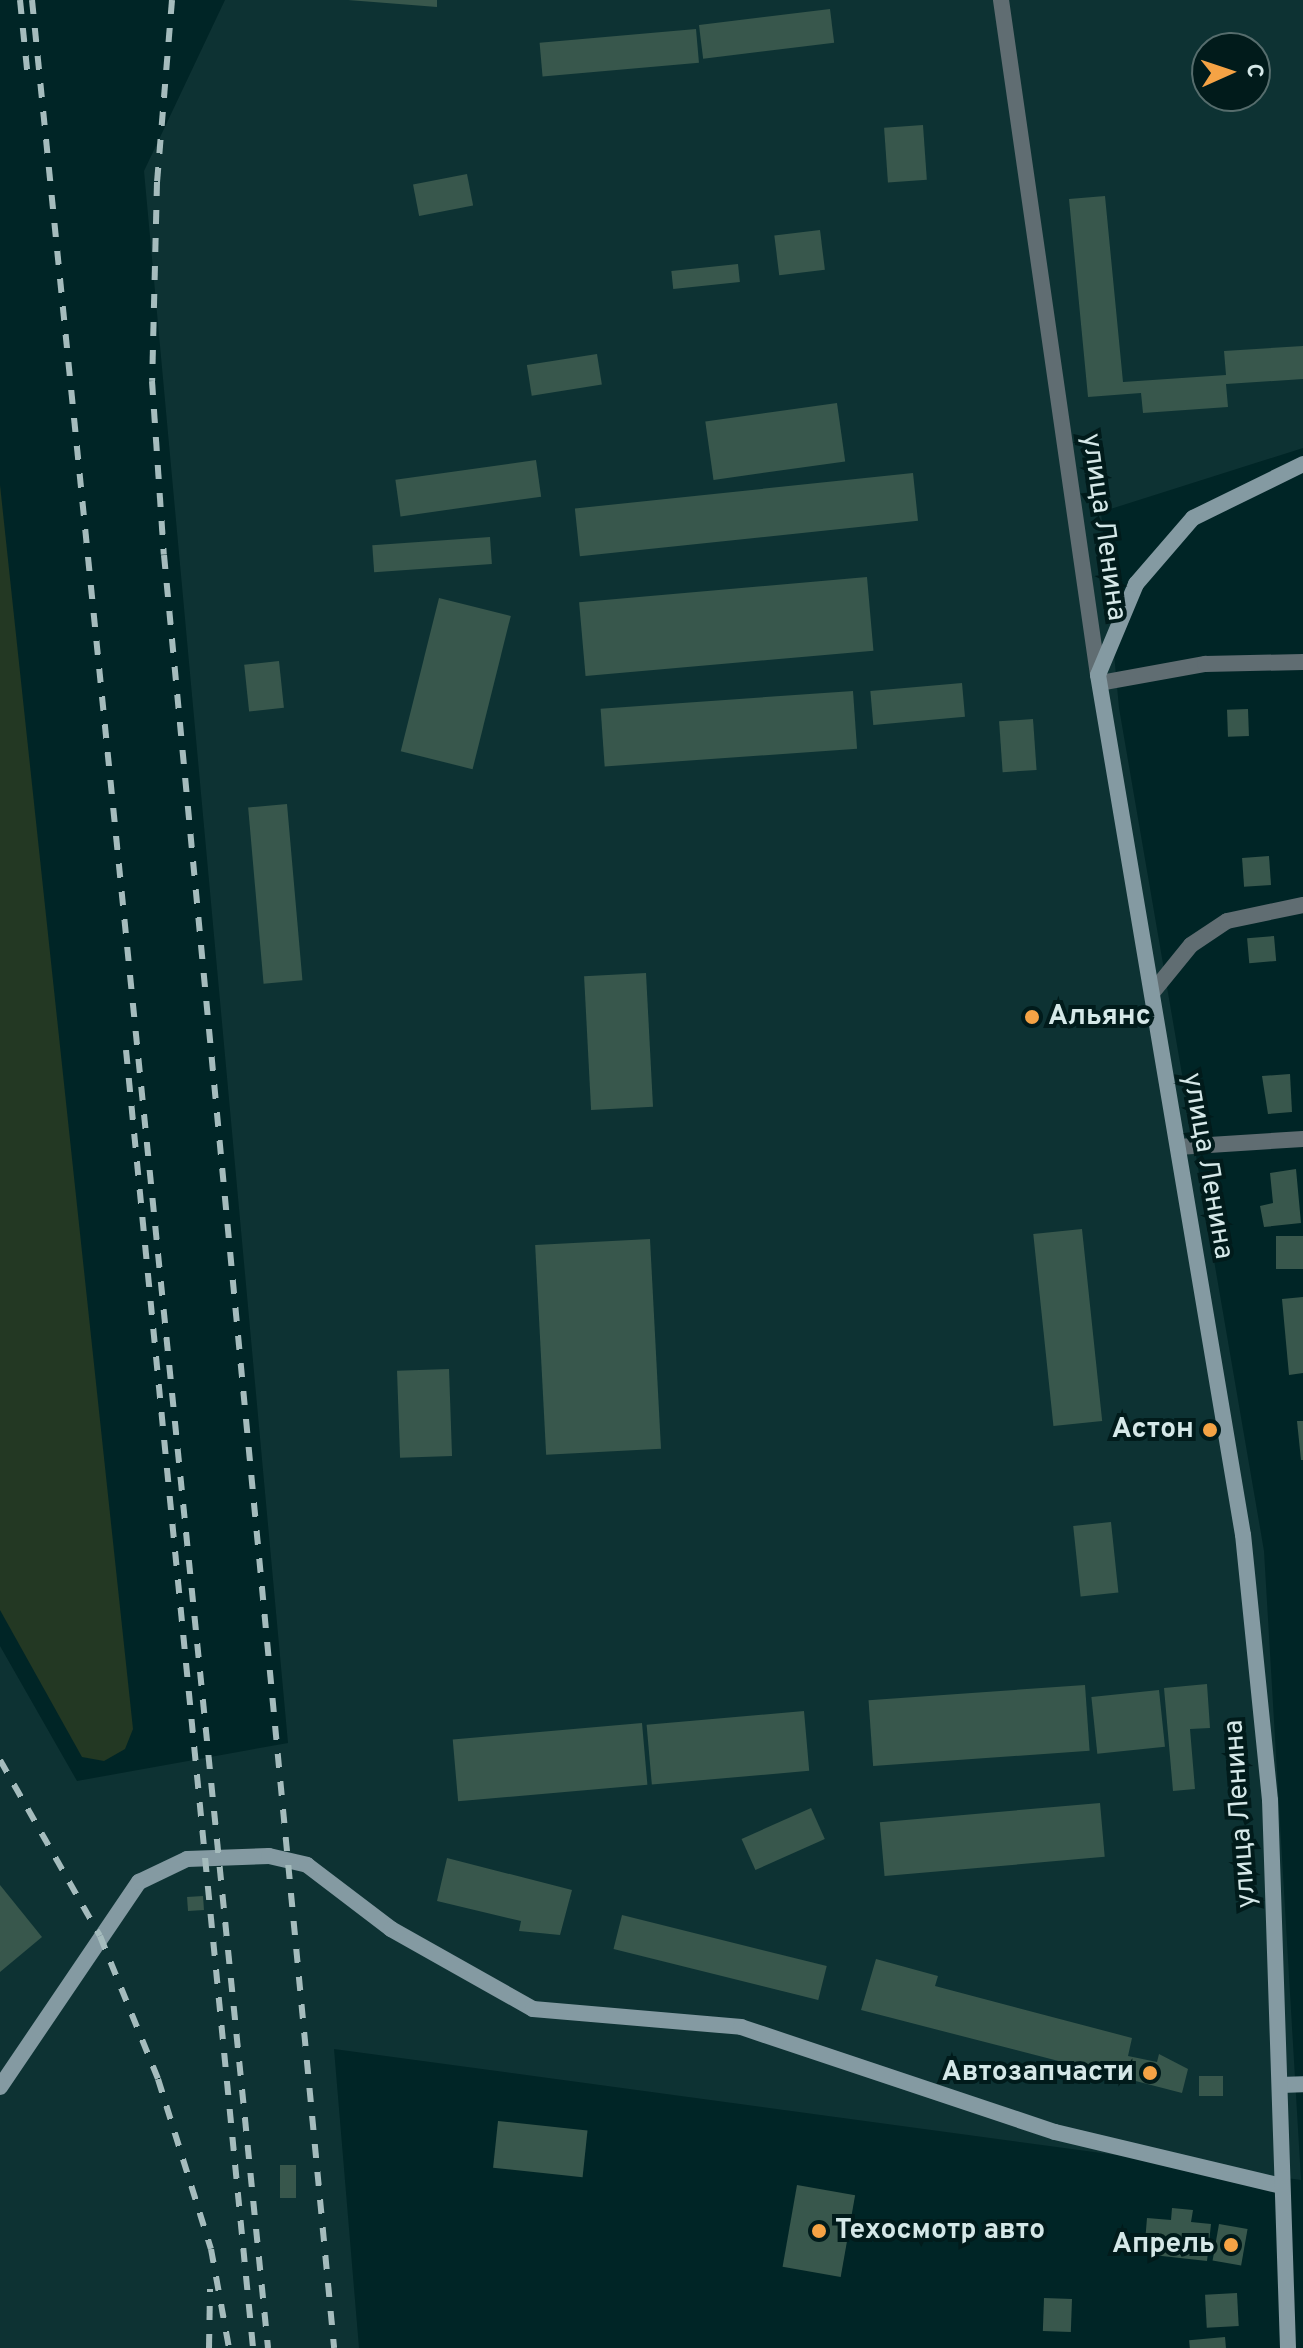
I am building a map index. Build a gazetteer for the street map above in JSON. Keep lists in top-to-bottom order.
{
  "streets": {
    "main road": ["улица Ленина"]
  },
  "places": [
    "Альянс",
    "Астон",
    "Автозапчасти",
    "Техосмотр авто",
    "Апрель"
  ],
  "north": "right"
}
